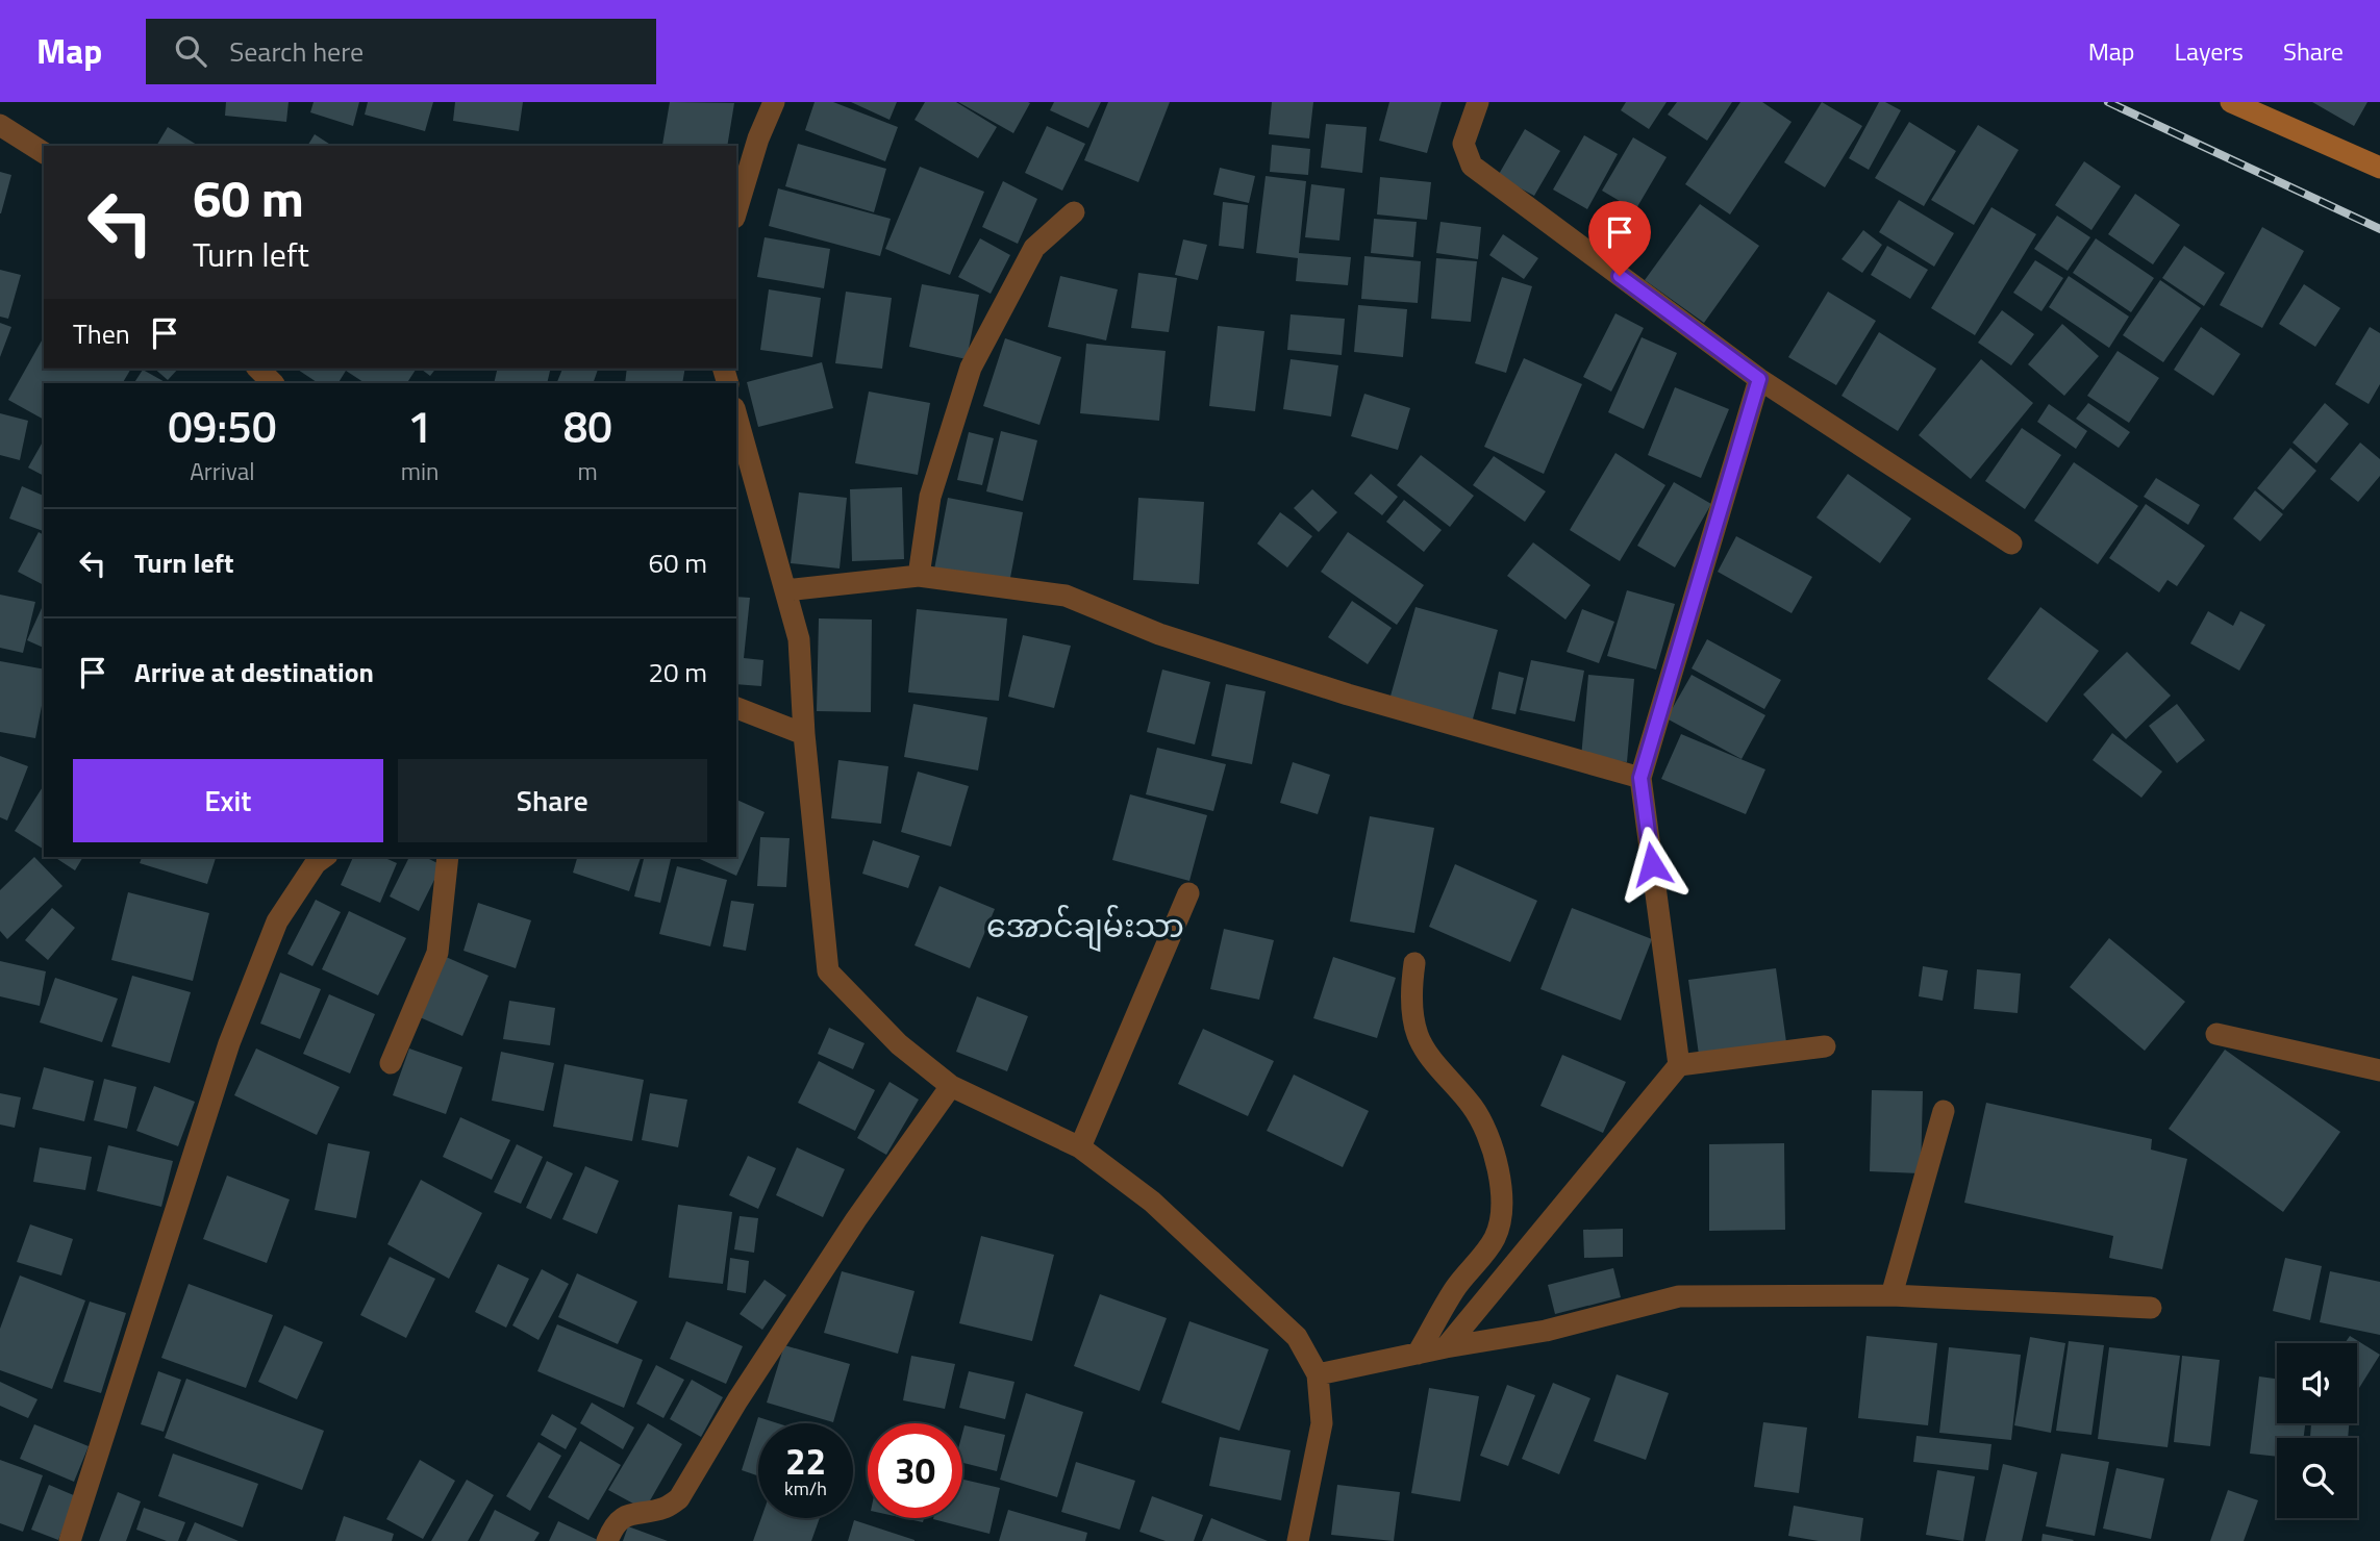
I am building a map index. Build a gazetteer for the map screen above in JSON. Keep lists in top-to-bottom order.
{
  "districts": ["အောင်ချမ်းသာ"],
  "page": {
    "header": "Map",
    "search": "Search here",
    "nav": ["Map", "Layers", "Share"],
    "turn": ["60 m", "Turn left"],
    "then": "Then",
    "eta": [
      "09:50",
      "Arrival",
      "1",
      "min",
      "80",
      "m"
    ],
    "list": [
      {
        "name": "Turn left",
        "value": "60 m"
      },
      {
        "name": "Arrive at destination",
        "value": "20 m"
      }
    ],
    "buttons": ["Exit", "Share"],
    "speed": "22 km/h",
    "limit": "30"
  }
}
